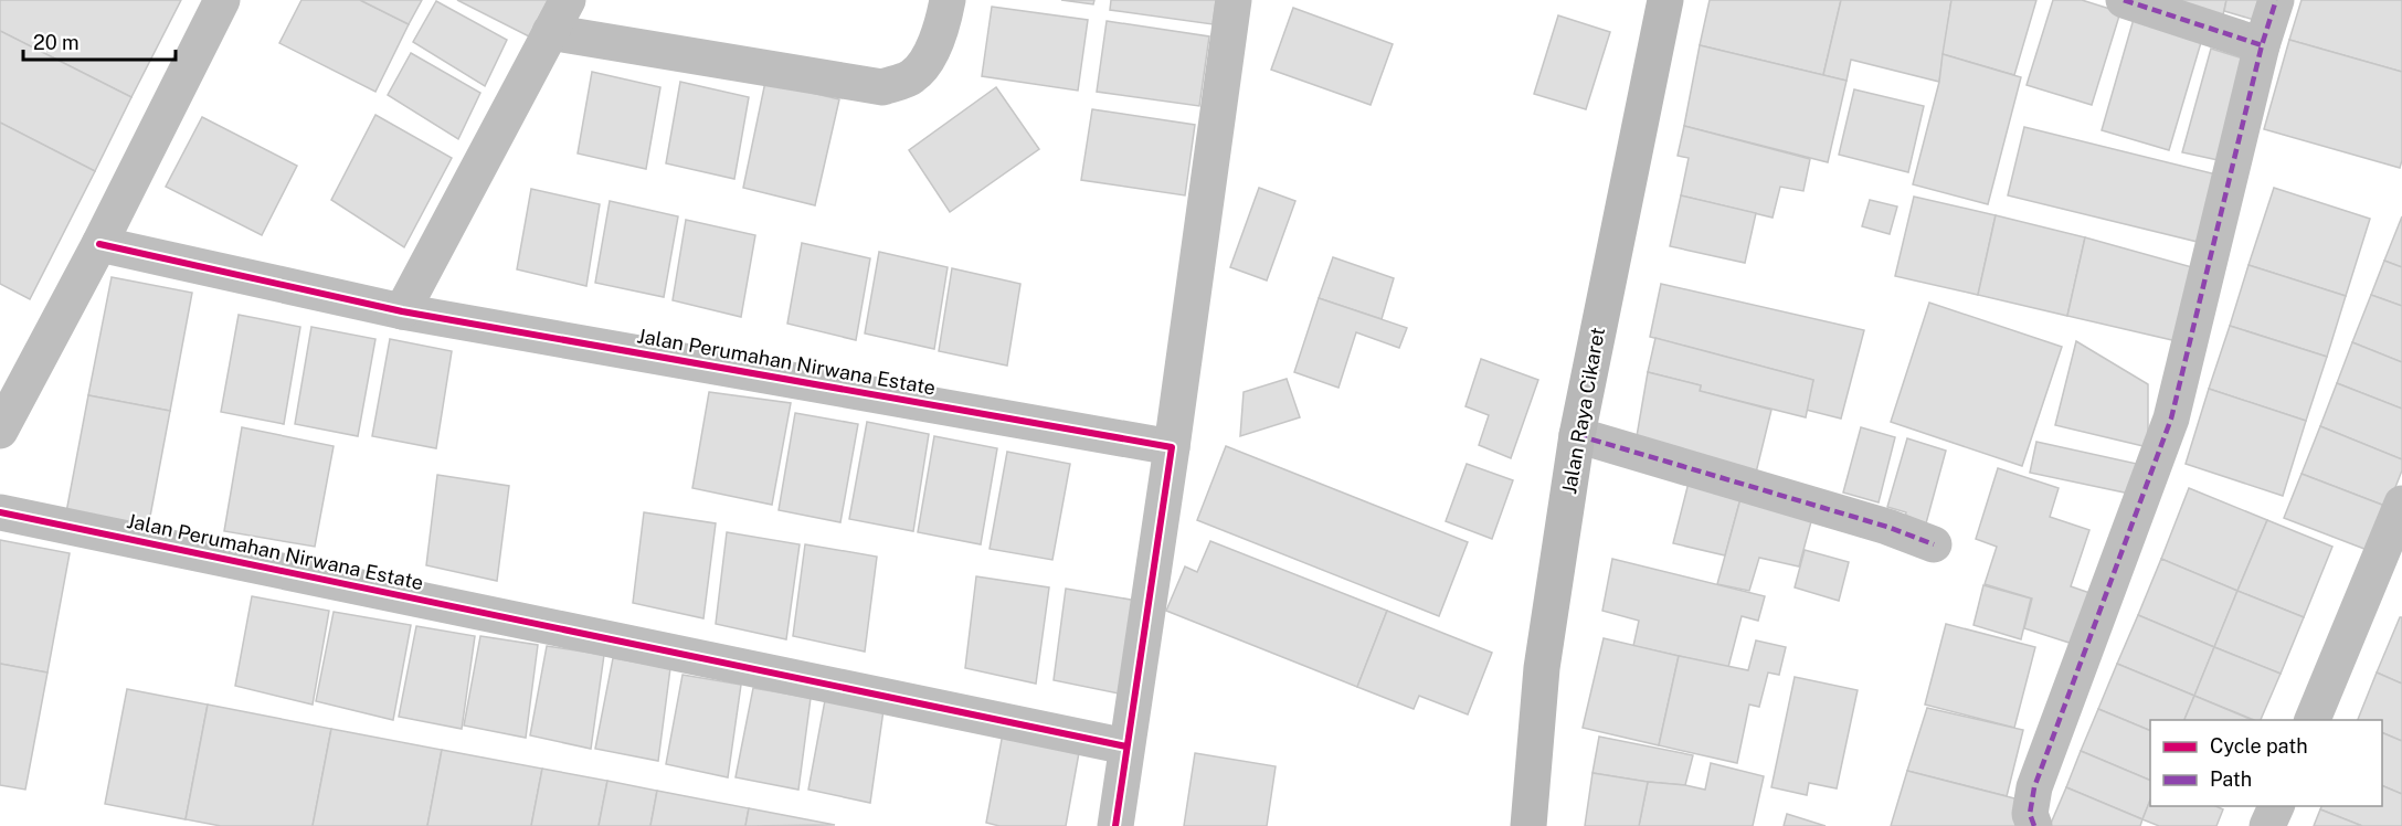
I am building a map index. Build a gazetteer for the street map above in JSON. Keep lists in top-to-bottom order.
{
  "streets": {
    "main road": ["Jalan Raya Cikaret"],
    "street": ["Jalan Perumahan Nirwana Estate"]
  },
  "legend": ["Cycle path", "Path"],
  "scale_bar": "20 m"
}
